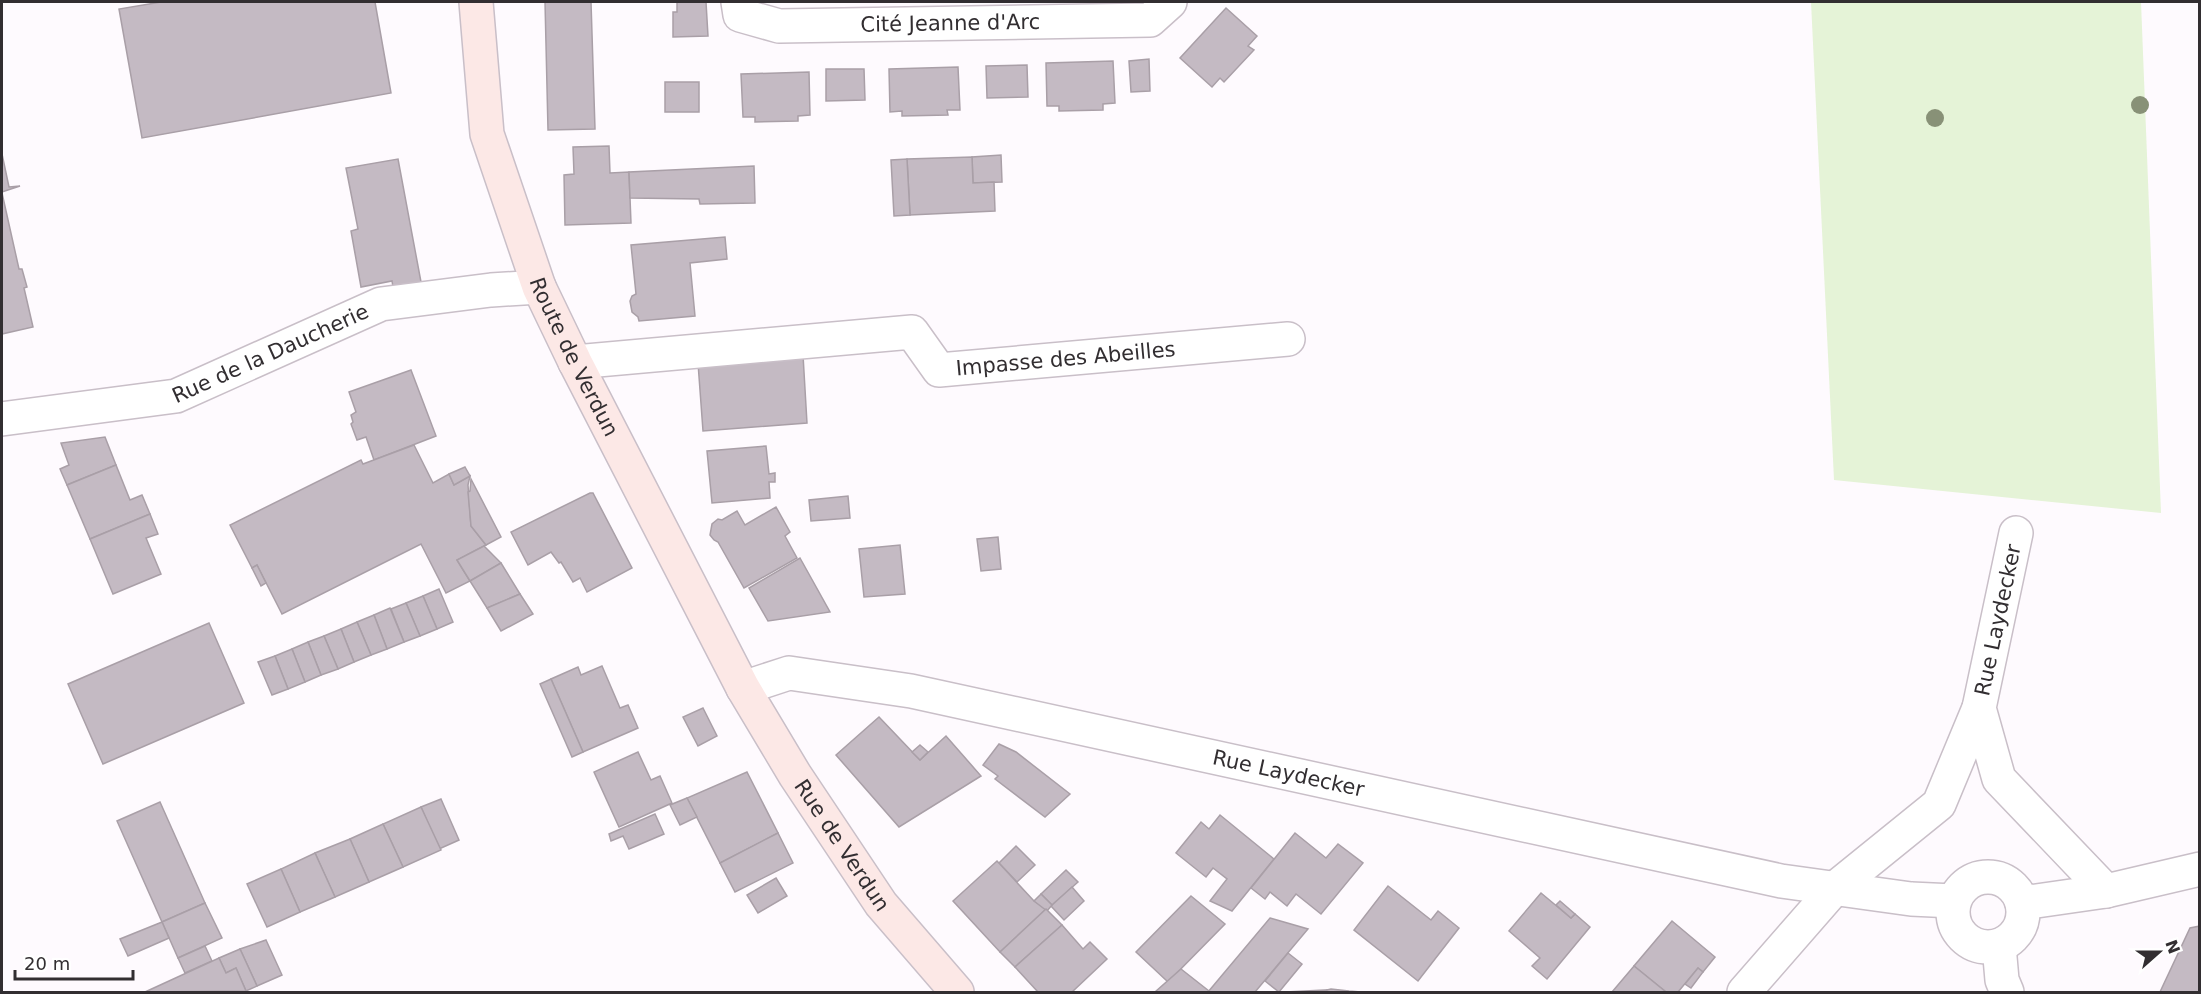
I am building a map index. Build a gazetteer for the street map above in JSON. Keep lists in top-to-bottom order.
{
  "streets": {
    "main road": ["Route de Verdun", "Rue de Verdun"],
    "street": [
      "Cité Jeanne d'Arc",
      "Rue de la Daucherie",
      "Impasse des Abeilles",
      "Rue Laydecker"
    ]
  },
  "crossings": [
    ["Rue de la Daucherie", "Route de Verdun"],
    ["Route de Verdun", "Impasse des Abeilles"],
    ["Route de Verdun", "Rue Laydecker"],
    ["Route de Verdun", "Rue de Verdun"],
    ["Rue Laydecker", "Rue de Verdun"]
  ],
  "scale_bar": "20 m",
  "north": "right"
}
